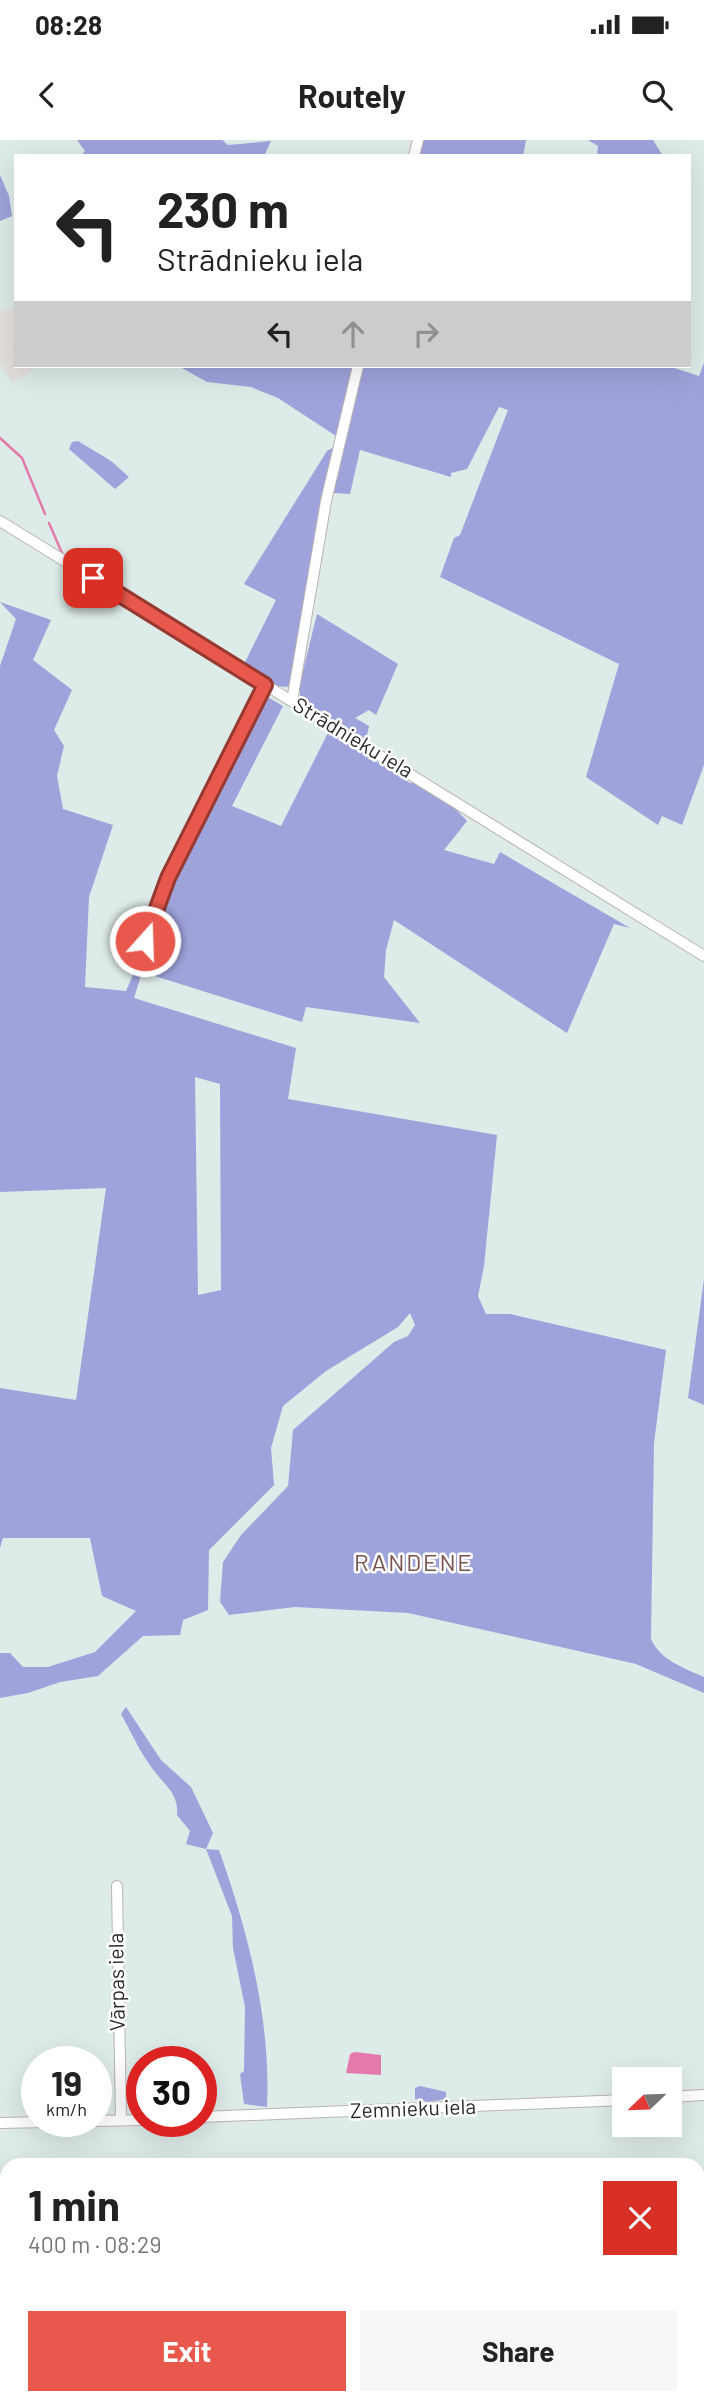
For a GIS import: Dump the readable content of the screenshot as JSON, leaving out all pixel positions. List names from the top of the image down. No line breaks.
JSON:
{"streets":{"street":["Strādnieku iela","Vārpas iela","Zemnieku iela"]},"districts":["RANDENE"],"north":"bottom left","page":{"status":"08:28","header":"Routely","turn":["230 m","Strādnieku iela"],"speed":"19 km/h","limit":"30","heading":["1 min","400 m · 08:29"],"buttons":["Exit","Share"]}}
